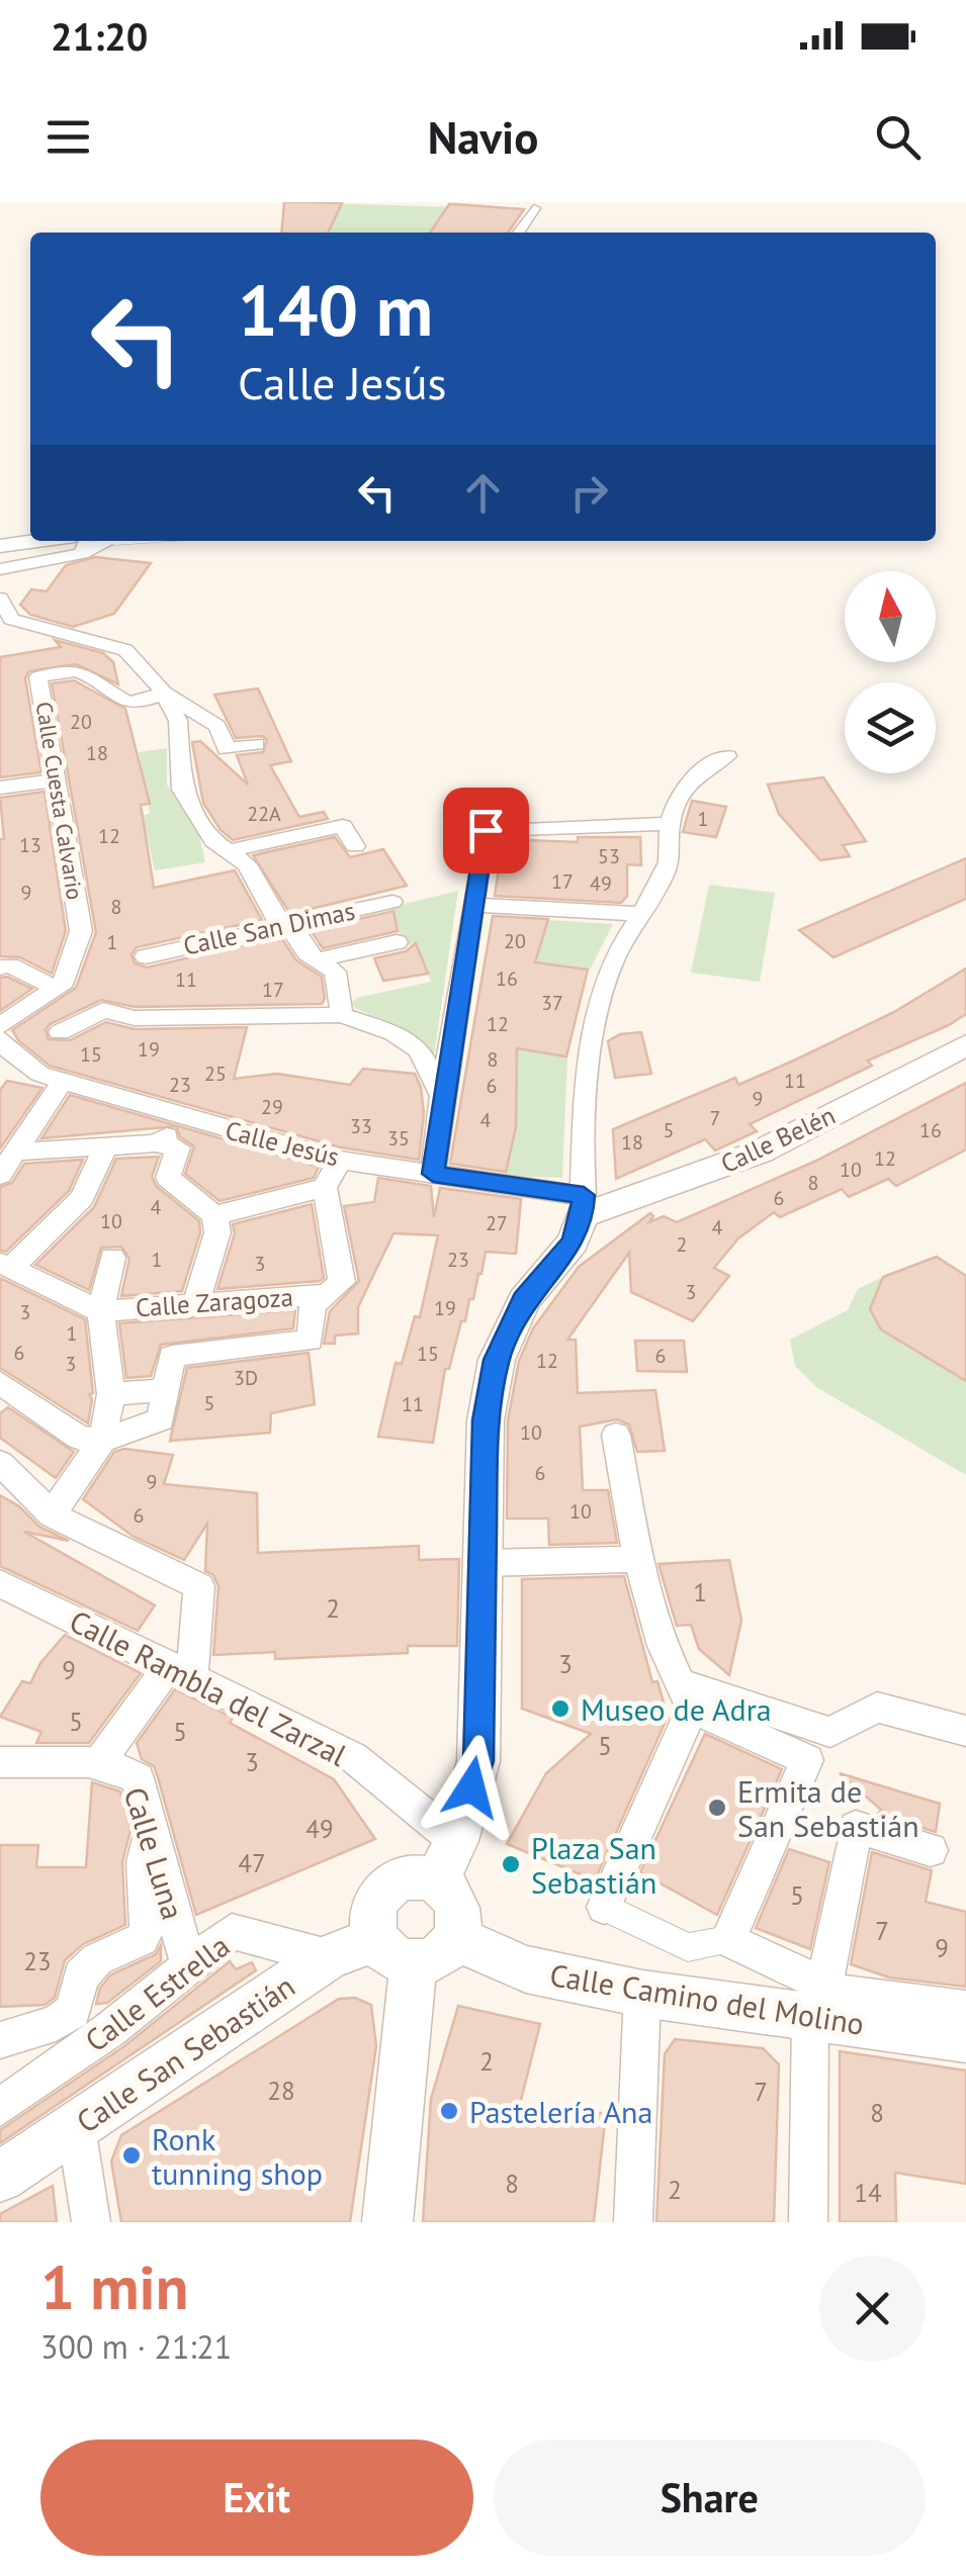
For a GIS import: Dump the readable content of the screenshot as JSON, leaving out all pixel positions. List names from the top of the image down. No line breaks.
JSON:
{"streets":{"street":["Calle Cuesta Calvario","Calle San Dimas","Calle Belén","Calle Jesús","Calle Zaragoza","Calle Rambla del Zarzal","Calle Luna","Calle Estrella","Calle Camino del Molino","Calle San Sebastián"]},"crossings":[["Calle Belén","Calle Jesús"],["Calle Rambla del Zarzal","Calle Luna"],["Calle Luna","Calle Estrella"],["Calle Estrella","Calle San Sebastián"],["Calle Camino del Molino","Calle San Sebastián"]],"places":["Museo de Adra","Ermita de San Sebastián","Plaza San Sebastián","Pastelería Ana","Ronk tunning shop"],"house_numbers":["20","18","22A","1","12","13","53","17","49","9","8","20","1","16","11","17","37","12","19","15","8","25","11","23","6","9","29","7","4","33","5","16","35","18","12","10","8","6","4","10","27","4","2","1","23","3","3","19","3","1","6","15","6","12","3","3D","5","11","10","6","9","10","6","1","2","3","9","5","5","5","3","49","47","5","7","9","23","2","28","7","8","8","2","14"],"north":"top","page":{"status":"21:20","header":"Navio","turn":["140 m","Calle Jesús"],"heading":["1 min","300 m · 21:21"],"buttons":["Exit","Share"]}}
